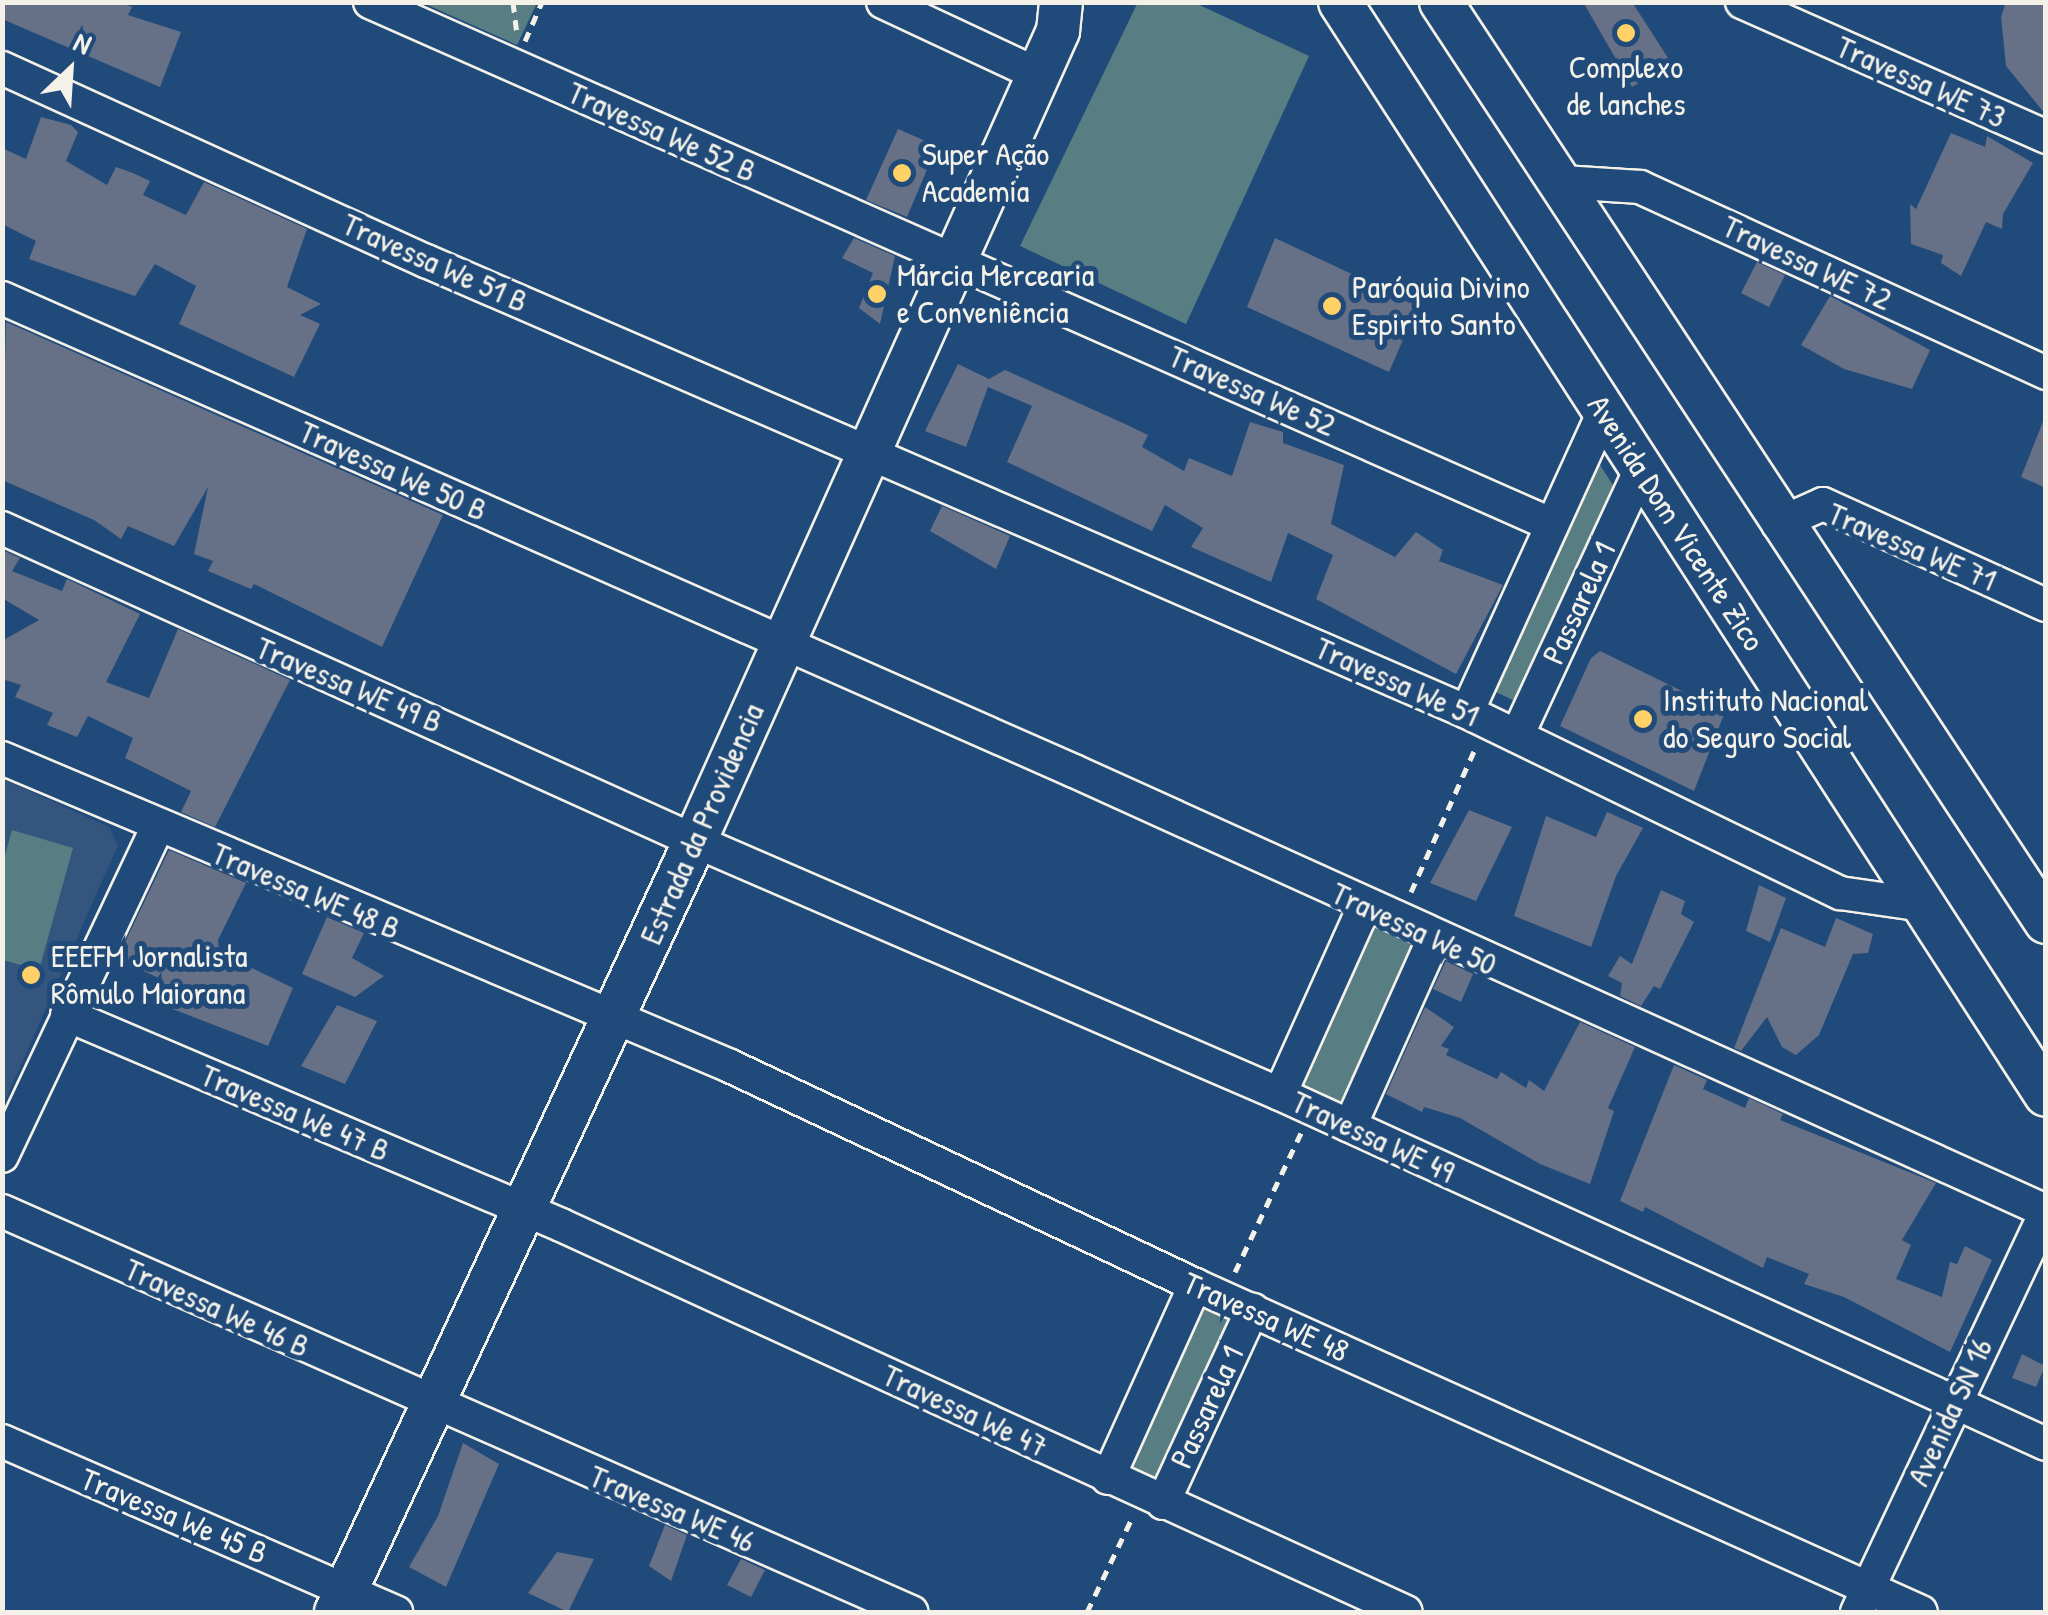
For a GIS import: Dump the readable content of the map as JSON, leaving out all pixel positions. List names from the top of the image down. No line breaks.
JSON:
{"streets":{"main road":["Avenida Dom Vicente Zico","Estrada da Providencia"],"street":["Travessa WE 73","Travessa We 52 B","Travessa We 51 B","Travessa WE 72","Travessa We 52","Travessa We 50 B","Travessa WE 71","Passarela 1","Travessa We 51","Travessa WE 49 B","Travessa WE 48 B","Travessa We 50","Travessa We 47 B","Travessa WE 49","Travessa We 46 B","Travessa WE 48","Travessa We 47","Avenida SN 16","Travessa WE 46","Travessa We 45 B"]},"crossings":[["Travessa We 52 B","Travessa We 52"],["Travessa We 52 B","Estrada da Providencia"],["Travessa We 51 B","Travessa We 51"],["Travessa We 51 B","Estrada da Providencia"],["Travessa We 52","Estrada da Providencia"],["Travessa We 50 B","Estrada da Providencia"],["Travessa We 50 B","Travessa We 50"],["Avenida Dom Vicente Zico","Passarela 1"],["Avenida Dom Vicente Zico","Travessa We 51"],["Passarela 1","Travessa We 51"],["Passarela 1","Travessa WE 48"],["Passarela 1","Travessa We 47"],["Travessa We 51","Estrada da Providencia"],["Travessa WE 49 B","Estrada da Providencia"],["Travessa WE 49 B","Travessa WE 49"],["Estrada da Providencia","Travessa WE 48 B"],["Estrada da Providencia","Travessa We 50"],["Estrada da Providencia","Travessa We 47 B"],["Estrada da Providencia","Travessa WE 49"],["Estrada da Providencia","Travessa We 46 B"],["Estrada da Providencia","Travessa WE 48"],["Estrada da Providencia","Travessa We 47"],["Estrada da Providencia","Travessa WE 46"],["Estrada da Providencia","Travessa We 45 B"],["Travessa WE 48 B","Travessa WE 48"],["Travessa We 50","Avenida SN 16"],["Travessa We 47 B","Travessa We 47"],["Travessa WE 49","Avenida SN 16"],["Travessa We 46 B","Travessa WE 46"],["Travessa WE 48","Avenida SN 16"]],"places":["Complexo de lanches","Super Ação Academia","Márcia Mercearia e Conveniência","Paróquia Divino Espirito Santo","Instituto Nacional do Seguro Social","EEEFM Jornalista Rômulo Maiorana"],"north":"top right"}
